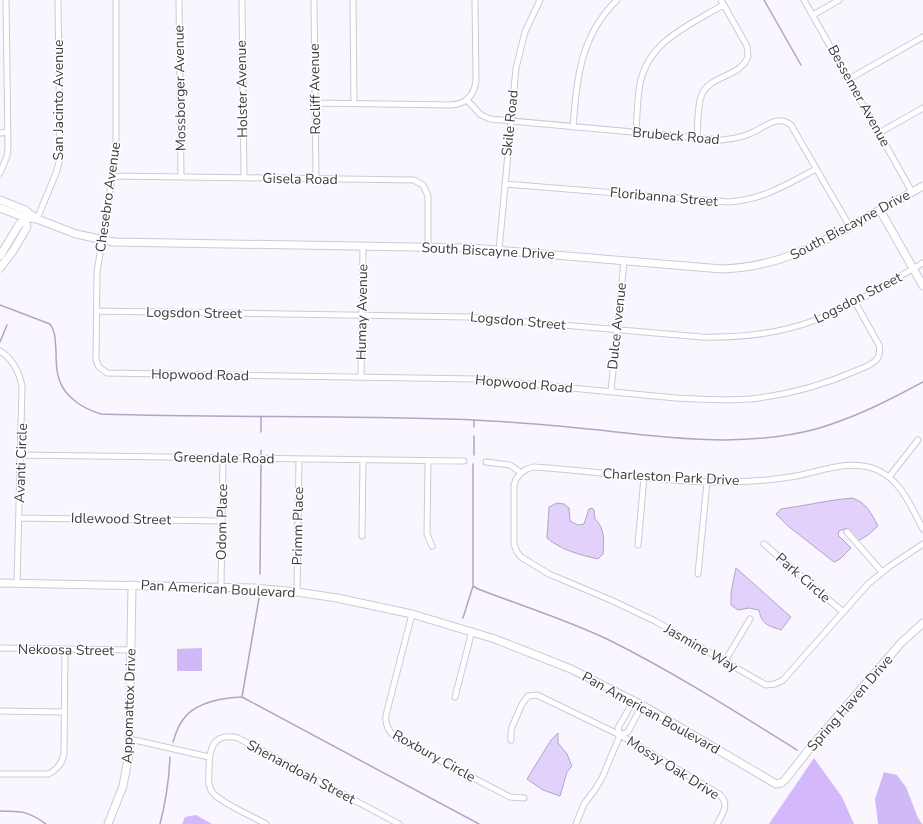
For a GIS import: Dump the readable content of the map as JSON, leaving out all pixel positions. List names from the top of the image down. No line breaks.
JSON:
{"streets":{"street":["Mossborger Avenue","Holster Avenue","Rocliff Avenue","Bessemer Avenue","San Jacinto Avenue","Skile Road","Brubeck Road","Gisela Road","Chesebro Avenue","Floribanna Street","South Biscayne Drive","Logsdon Street","Humay Avenue","Dulce Avenue","Hopwood Road","Greendale Road","Avanti Circle","Charleston Park Drive","Idlewood Street","Odom Place","Primm Place","Park Circle","Pan American Boulevard","Jasmine Way","Nekoosa Street","Spring Haven Drive","Appomattox Drive","Roxbury Circle","Mossy Oak Drive","Shenandoah Street"]},"crossings":[["Mossborger Avenue","Gisela Road"],["Holster Avenue","Gisela Road"],["Rocliff Avenue","Gisela Road"],["Bessemer Avenue","South Biscayne Drive"],["San Jacinto Avenue","South Biscayne Drive"],["Skile Road","Brubeck Road"],["Skile Road","Floribanna Street"],["Skile Road","South Biscayne Drive"],["Brubeck Road","Floribanna Street"],["Brubeck Road","South Biscayne Drive"],["Gisela Road","Chesebro Avenue"],["Gisela Road","South Biscayne Drive"],["Chesebro Avenue","South Biscayne Drive"],["Chesebro Avenue","Logsdon Street"],["Chesebro Avenue","Hopwood Road"],["South Biscayne Drive","Humay Avenue"],["South Biscayne Drive","Dulce Avenue"],["Logsdon Street","Humay Avenue"],["Logsdon Street","Dulce Avenue"],["Logsdon Street","Hopwood Road"],["Humay Avenue","Hopwood Road"],["Dulce Avenue","Hopwood Road"],["Greendale Road","Avanti Circle"],["Greendale Road","Odom Place"],["Greendale Road","Primm Place"],["Avanti Circle","Idlewood Street"],["Avanti Circle","Pan American Boulevard"],["Charleston Park Drive","Jasmine Way"],["Idlewood Street","Odom Place"],["Odom Place","Pan American Boulevard"],["Primm Place","Pan American Boulevard"],["Park Circle","Jasmine Way"],["Pan American Boulevard","Spring Haven Drive"],["Pan American Boulevard","Appomattox Drive"],["Pan American Boulevard","Roxbury Circle"],["Nekoosa Street","Appomattox Drive"]]}
